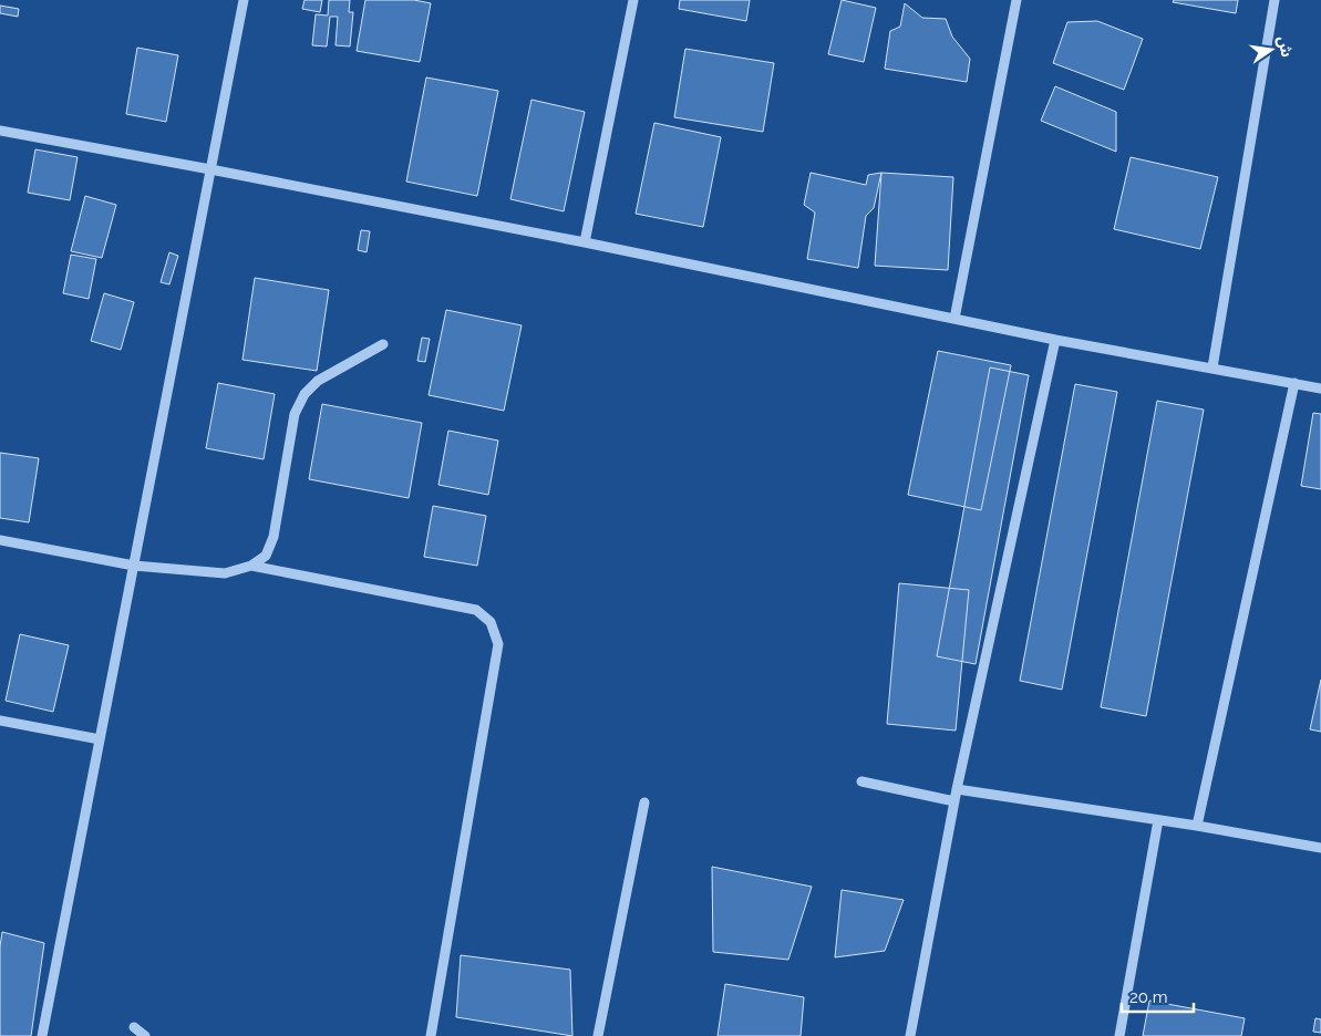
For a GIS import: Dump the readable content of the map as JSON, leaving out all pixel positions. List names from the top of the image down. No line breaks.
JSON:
{"scale_bar":"20 m","north":"right"}
